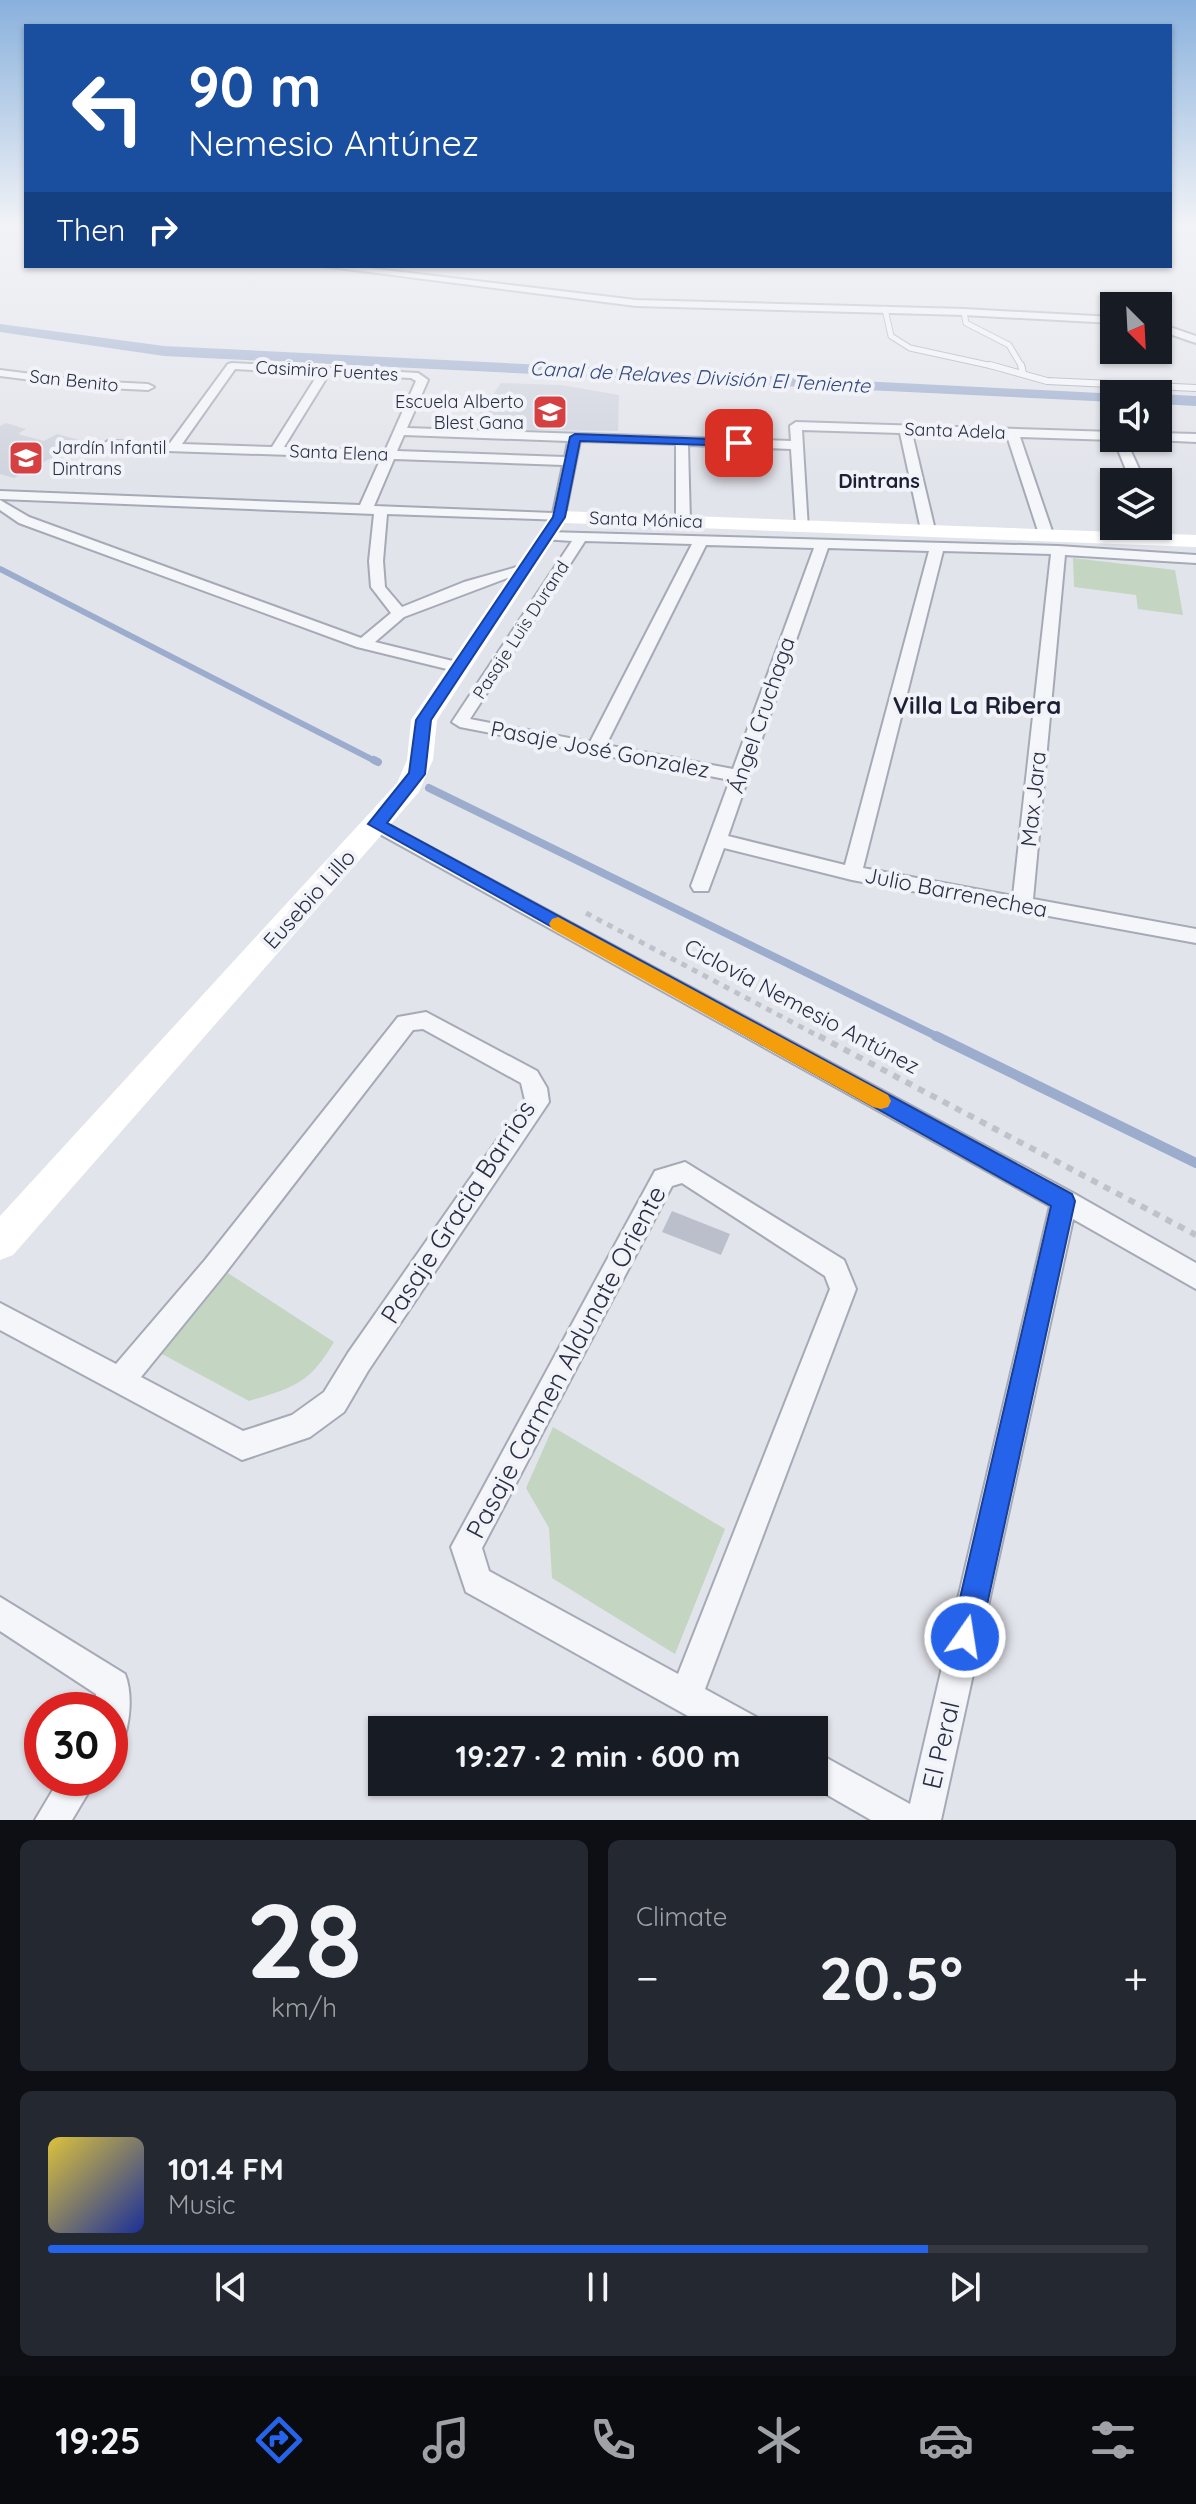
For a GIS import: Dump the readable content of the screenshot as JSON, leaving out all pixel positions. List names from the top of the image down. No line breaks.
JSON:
{"streets":{"street":["Casimiro Fuentes","San Benito","Santa Adela","Santa Elena","Santa Mónica","Pasaje Luis Durand","Ángel Cruchaga","Pasaje José Gonzalez","Max Jara","Julio Barrenechea","Eusebio Lillo","Pasaje Gracia Barrios","Pasaje Carmen Aldunate Oriente","El Peral"],"path":["Ciclovía Nemesio Antúnez"]},"crossings":[["Casimiro Fuentes","Santa Elena"],["Santa Mónica","Pasaje Luis Durand"],["Santa Mónica","Ángel Cruchaga"],["Santa Mónica","Max Jara"],["Santa Mónica","Eusebio Lillo"],["Pasaje Luis Durand","Pasaje José Gonzalez"],["Ángel Cruchaga","Pasaje José Gonzalez"],["Ángel Cruchaga","Julio Barrenechea"],["Max Jara","Julio Barrenechea"]],"districts":["Dintrans","Villa La Ribera"],"water":["Canal de Relaves División El Teniente"],"places":{"school or university":["Escuela Alberto Blest Gana","Jardín Infantil Dintrans"]},"north":"bottom right","page":{"turn":["90 m","Nemesio Antúnez"],"then":"Then","limit":"30","trip":"19:27 · 2 min · 600 m","tile":[["28","km/h"],"Climate"],"heat":["−","20.5°","+"],"song":["101.4 FM","Music"],"tabs":"19:25"}}
